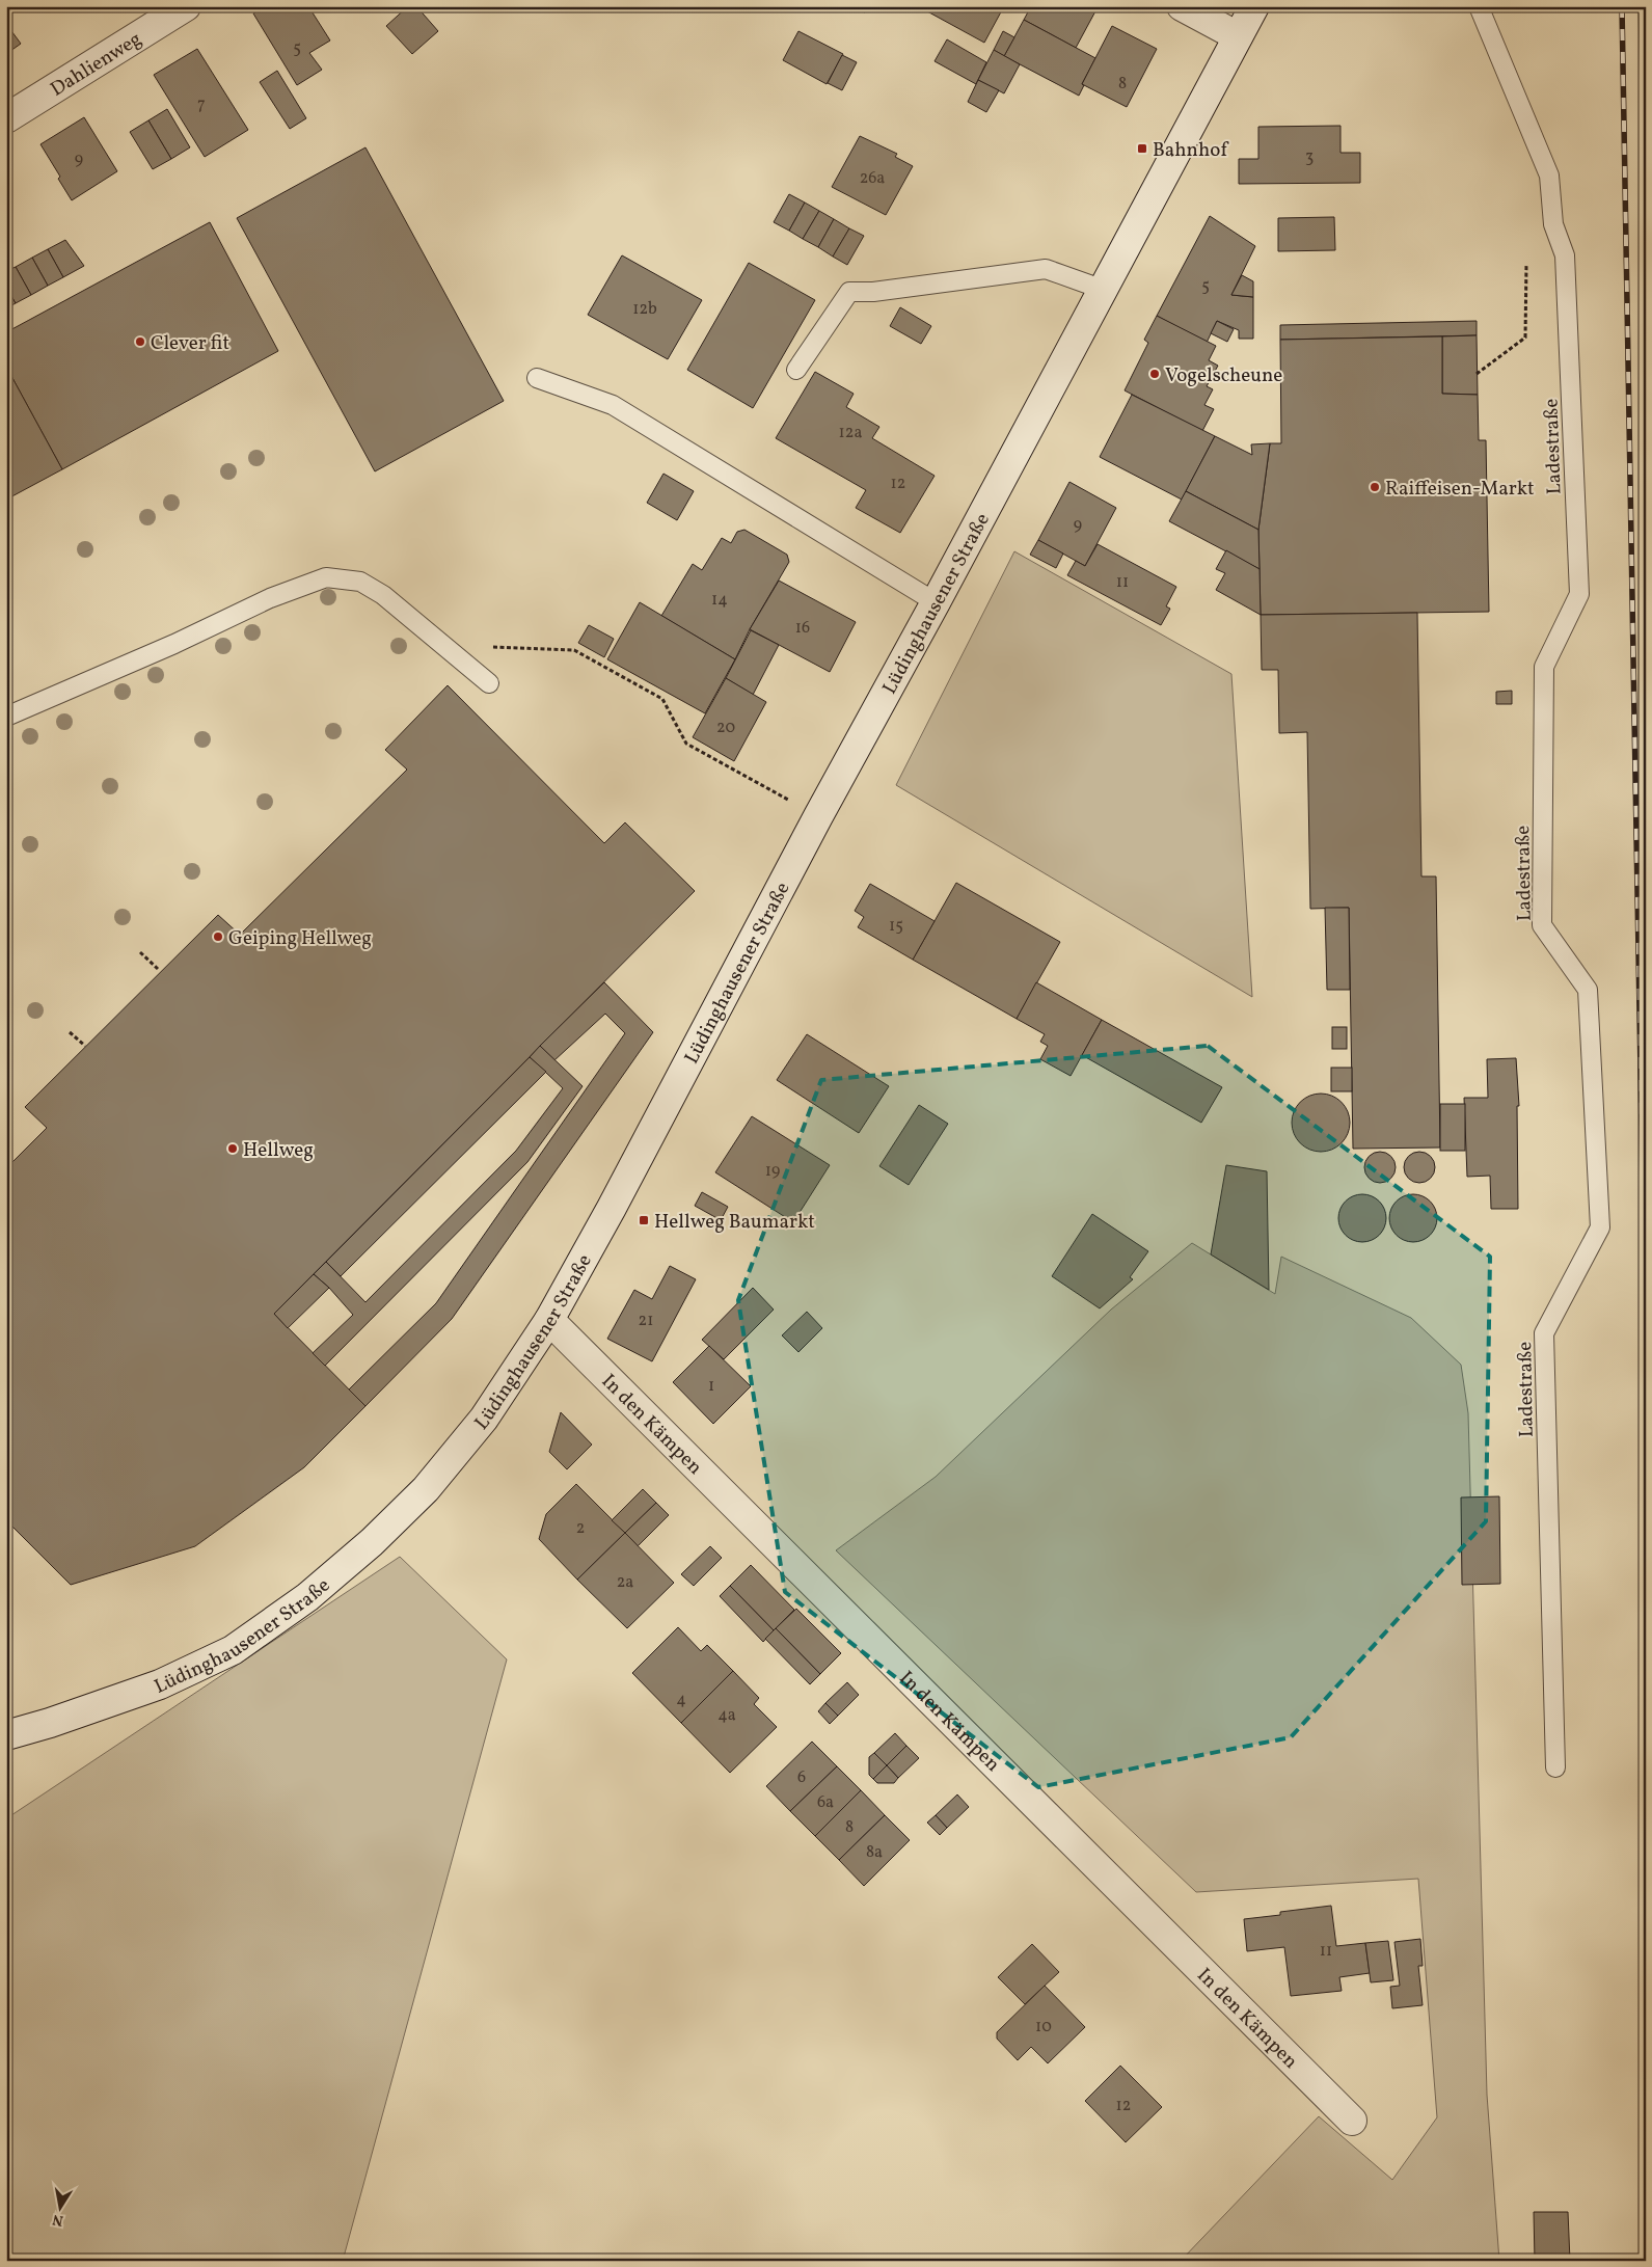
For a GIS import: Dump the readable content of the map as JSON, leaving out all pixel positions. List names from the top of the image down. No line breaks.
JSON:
{"streets":{"street":["Dahlienweg","Lüdinghausener Straße","In den Kämpen"],"lane":["Ladestraße"]},"crossings":[["Lüdinghausener Straße","In den Kämpen"]],"places":{"transit":["Bahnhof","Hellweg Baumarkt"],"other":["Clever fit","Vogelscheune","Raiffeisen-Markt","Geiping Hellweg","Hellweg"]},"house_numbers":["5","8","7","3","9","26a","5","12b","12a","12","9","11","14","16","20","15","19","21","1","2","2a","4","4a","6","6a","8","8a","11","10","12"],"north":"bottom"}
